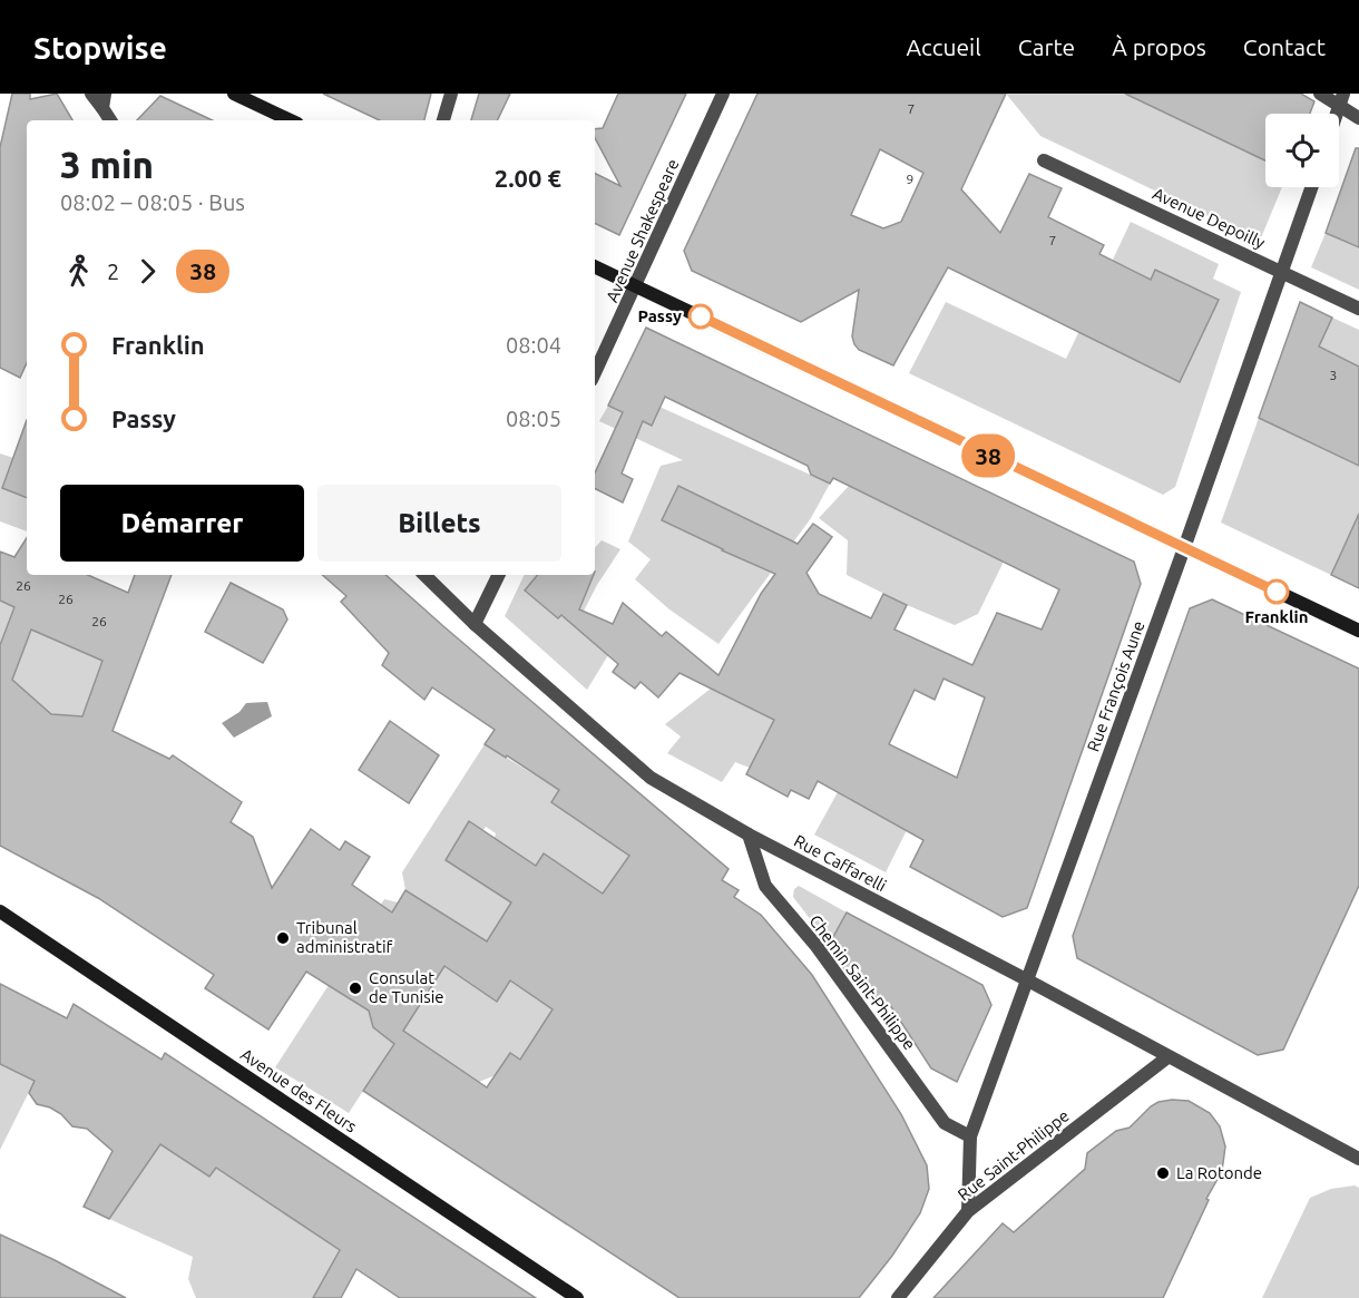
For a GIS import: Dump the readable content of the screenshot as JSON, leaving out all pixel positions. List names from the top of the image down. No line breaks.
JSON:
{"streets":{"street":["Avenue Depoilly","Avenue Shakespeare","Rue François Aune","Rue Caffarelli","Chemin Saint-Philippe","Avenue des Fleurs","Rue Saint-Philippe"]},"crossings":[["Avenue Depoilly","Rue François Aune"],["Rue François Aune","Rue Caffarelli"],["Rue François Aune","Chemin Saint-Philippe"],["Rue François Aune","Rue Saint-Philippe"],["Rue Caffarelli","Chemin Saint-Philippe"],["Rue Caffarelli","Rue Saint-Philippe"]],"places":["Passy","Franklin","Tribunal administratif","Consulat de Tunisie","La Rotonde"],"lines":["bus line 38"],"house_numbers":["7","9","7","3","26","26","26"],"page":{"header":"Stopwise","nav":["Accueil","Carte","À propos","Contact"],"on_map":"38","heading":["3 min","08:02 – 08:05 · Bus","2.00 €"],"legs":["2","38"],"list":[{"name":"Franklin","value":"08:04"},{"name":"Passy","value":"08:05"}],"buttons":["Démarrer","Billets"]}}
